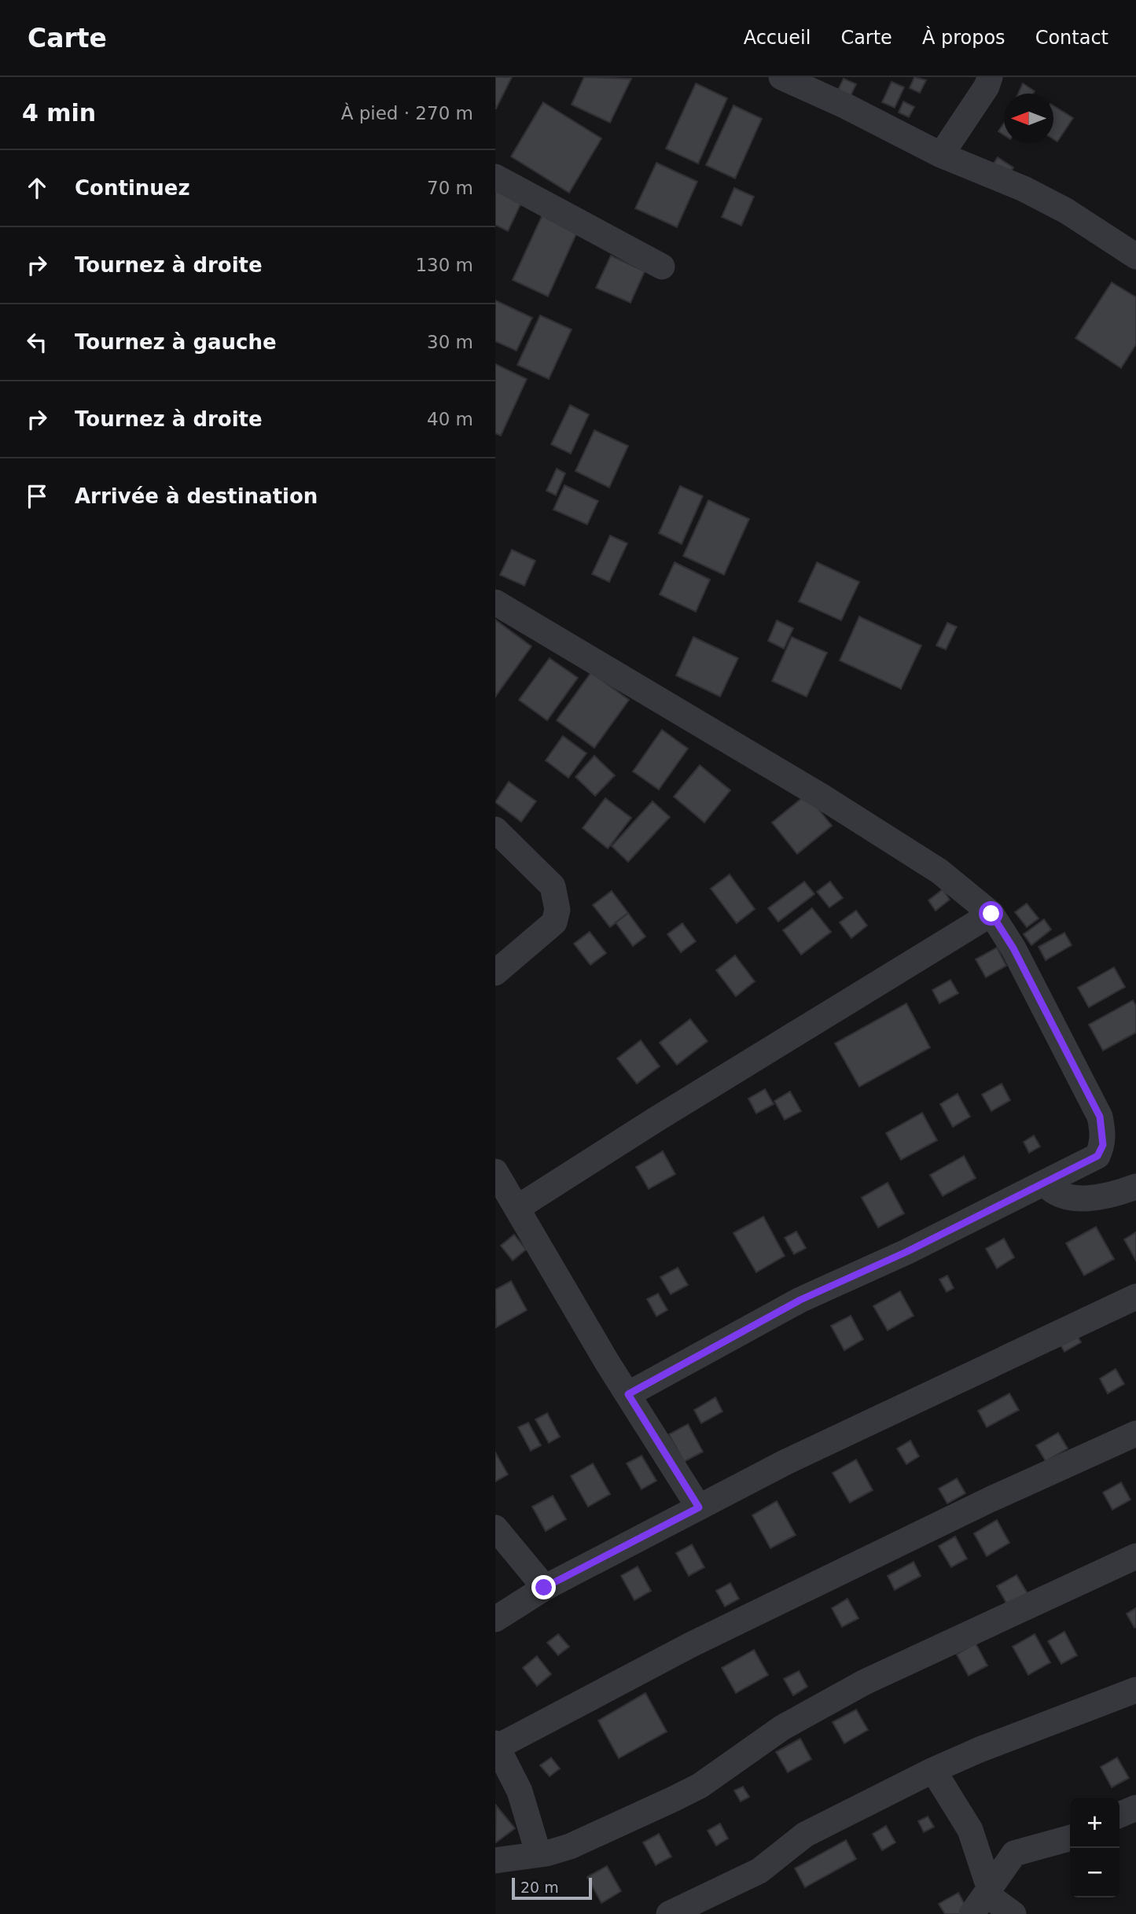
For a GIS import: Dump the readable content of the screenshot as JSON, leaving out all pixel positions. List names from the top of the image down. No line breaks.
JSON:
{"scale_bar":"20 m","north":"left","page":{"header":"Carte","nav":["Accueil","Carte","À propos","Contact"],"heading":["4 min","À pied · 270 m"],"list":[["Continuez","70 m"],["Tournez à droite","130 m"],["Tournez à gauche","30 m"],["Tournez à droite","40 m"],"Arrivée à destination"],"map_buttons":["+","−"],"scale":"20 m"}}
